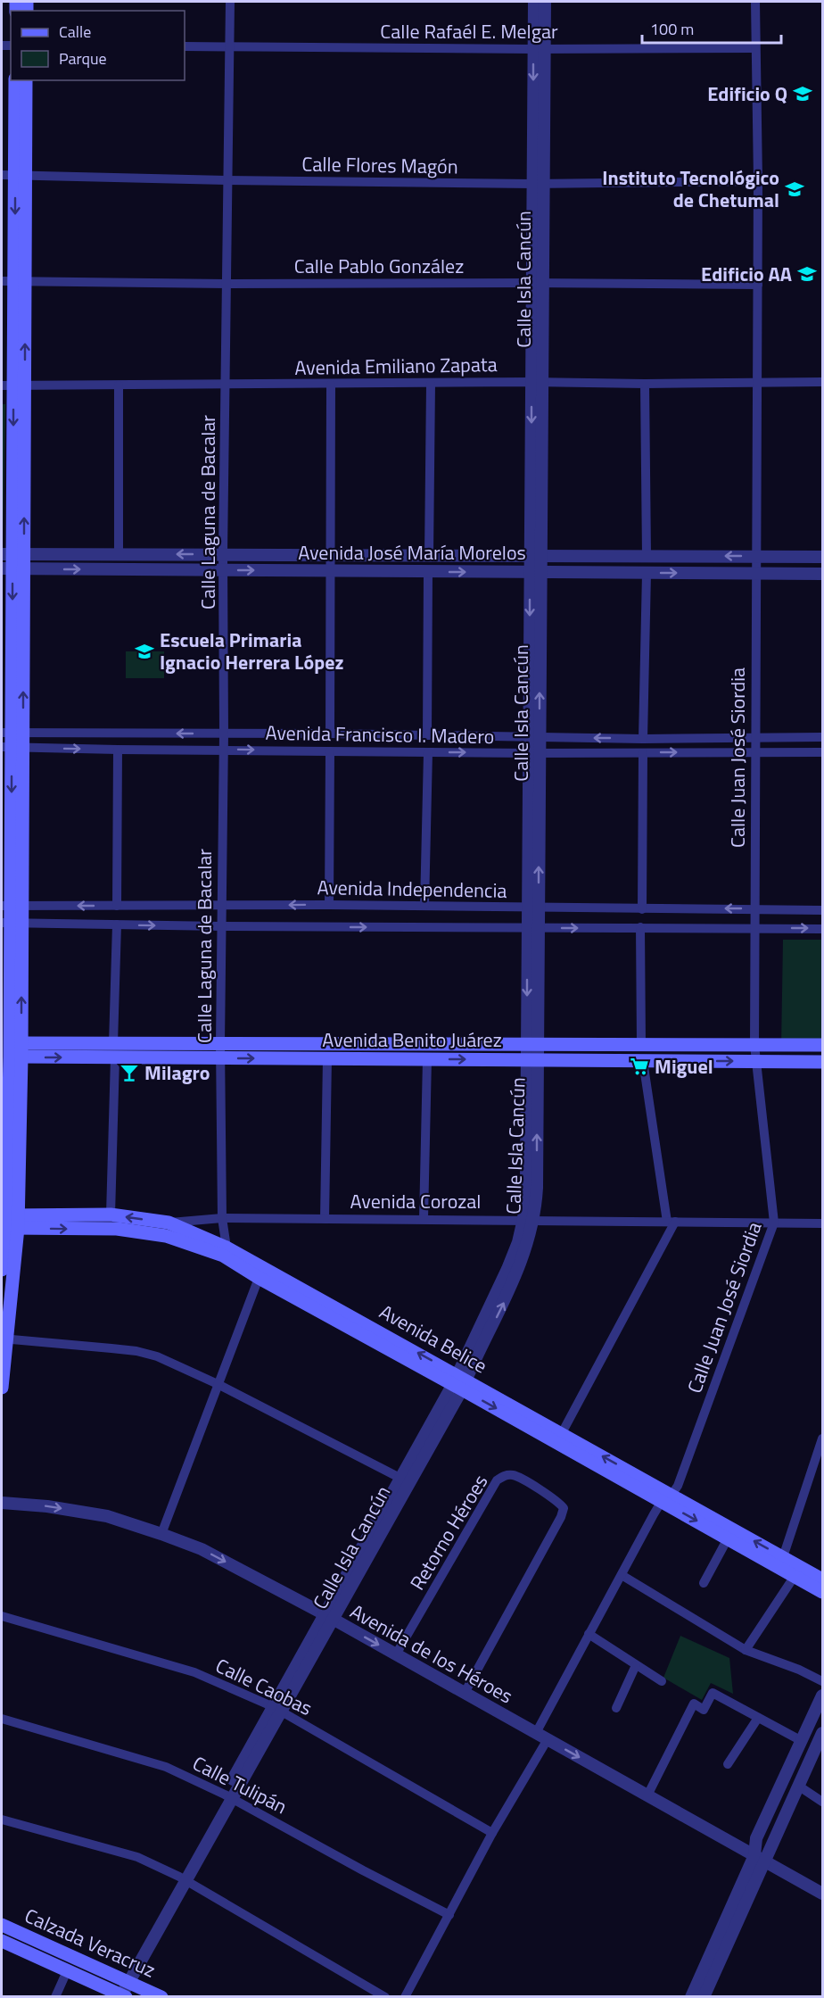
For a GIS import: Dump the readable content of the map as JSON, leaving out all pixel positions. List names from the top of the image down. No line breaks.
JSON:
{"streets":{"main road":["Avenida Benito Juárez","Avenida Belice","Calzada Veracruz"],"street":["Calle Rafaél E. Melgar","Calle Flores Magón","Calle Pablo González","Calle Isla Cancún","Avenida Emiliano Zapata","Calle Laguna de Bacalar","Avenida José María Morelos","Avenida Francisco I. Madero","Calle Juan José Siordia","Avenida Independencia","Avenida Corozal","Retorno Héroes","Avenida de los Héroes","Calle Caobas","Calle Tulipán"]},"crossings":[["Calle Rafaél E. Melgar","Calle Isla Cancún"],["Calle Rafaél E. Melgar","Calle Laguna de Bacalar"],["Calle Rafaél E. Melgar","Calle Juan José Siordia"],["Calle Flores Magón","Calle Isla Cancún"],["Calle Flores Magón","Calle Laguna de Bacalar"],["Calle Flores Magón","Calle Juan José Siordia"],["Calle Pablo González","Calle Isla Cancún"],["Calle Pablo González","Calle Laguna de Bacalar"],["Calle Pablo González","Calle Juan José Siordia"],["Calle Isla Cancún","Avenida Emiliano Zapata"],["Calle Isla Cancún","Avenida José María Morelos"],["Calle Isla Cancún","Avenida Francisco I. Madero"],["Calle Isla Cancún","Avenida Independencia"],["Calle Isla Cancún","Avenida Benito Juárez"],["Calle Isla Cancún","Avenida Corozal"],["Calle Isla Cancún","Avenida Belice"],["Calle Isla Cancún","Avenida de los Héroes"],["Calle Isla Cancún","Calle Caobas"],["Calle Isla Cancún","Calle Tulipán"],["Calle Isla Cancún","Calzada Veracruz"],["Avenida Emiliano Zapata","Calle Laguna de Bacalar"],["Avenida Emiliano Zapata","Calle Juan José Siordia"],["Calle Laguna de Bacalar","Avenida José María Morelos"],["Calle Laguna de Bacalar","Avenida Francisco I. Madero"],["Calle Laguna de Bacalar","Avenida Independencia"],["Calle Laguna de Bacalar","Avenida Benito Juárez"],["Calle Laguna de Bacalar","Avenida Corozal"],["Calle Laguna de Bacalar","Avenida Belice"],["Avenida José María Morelos","Calle Juan José Siordia"],["Avenida Francisco I. Madero","Calle Juan José Siordia"],["Calle Juan José Siordia","Avenida Independencia"],["Calle Juan José Siordia","Avenida Benito Juárez"],["Calle Juan José Siordia","Avenida Corozal"],["Calle Juan José Siordia","Avenida Belice"],["Calle Juan José Siordia","Avenida de los Héroes"],["Avenida Corozal","Avenida Belice"],["Retorno Héroes","Avenida de los Héroes"]],"one_way":["Avenida de los Héroes"],"places":{"school or university":["Edificio Q","Instituto Tecnológico de Chetumal","Edificio AA","Escuela Primaria Ignacio Herrera López"],"supermarket":["Miguel"],"bar":["Milagro"]},"legend":["Calle","Parque"],"scale_bar":"100 m"}
